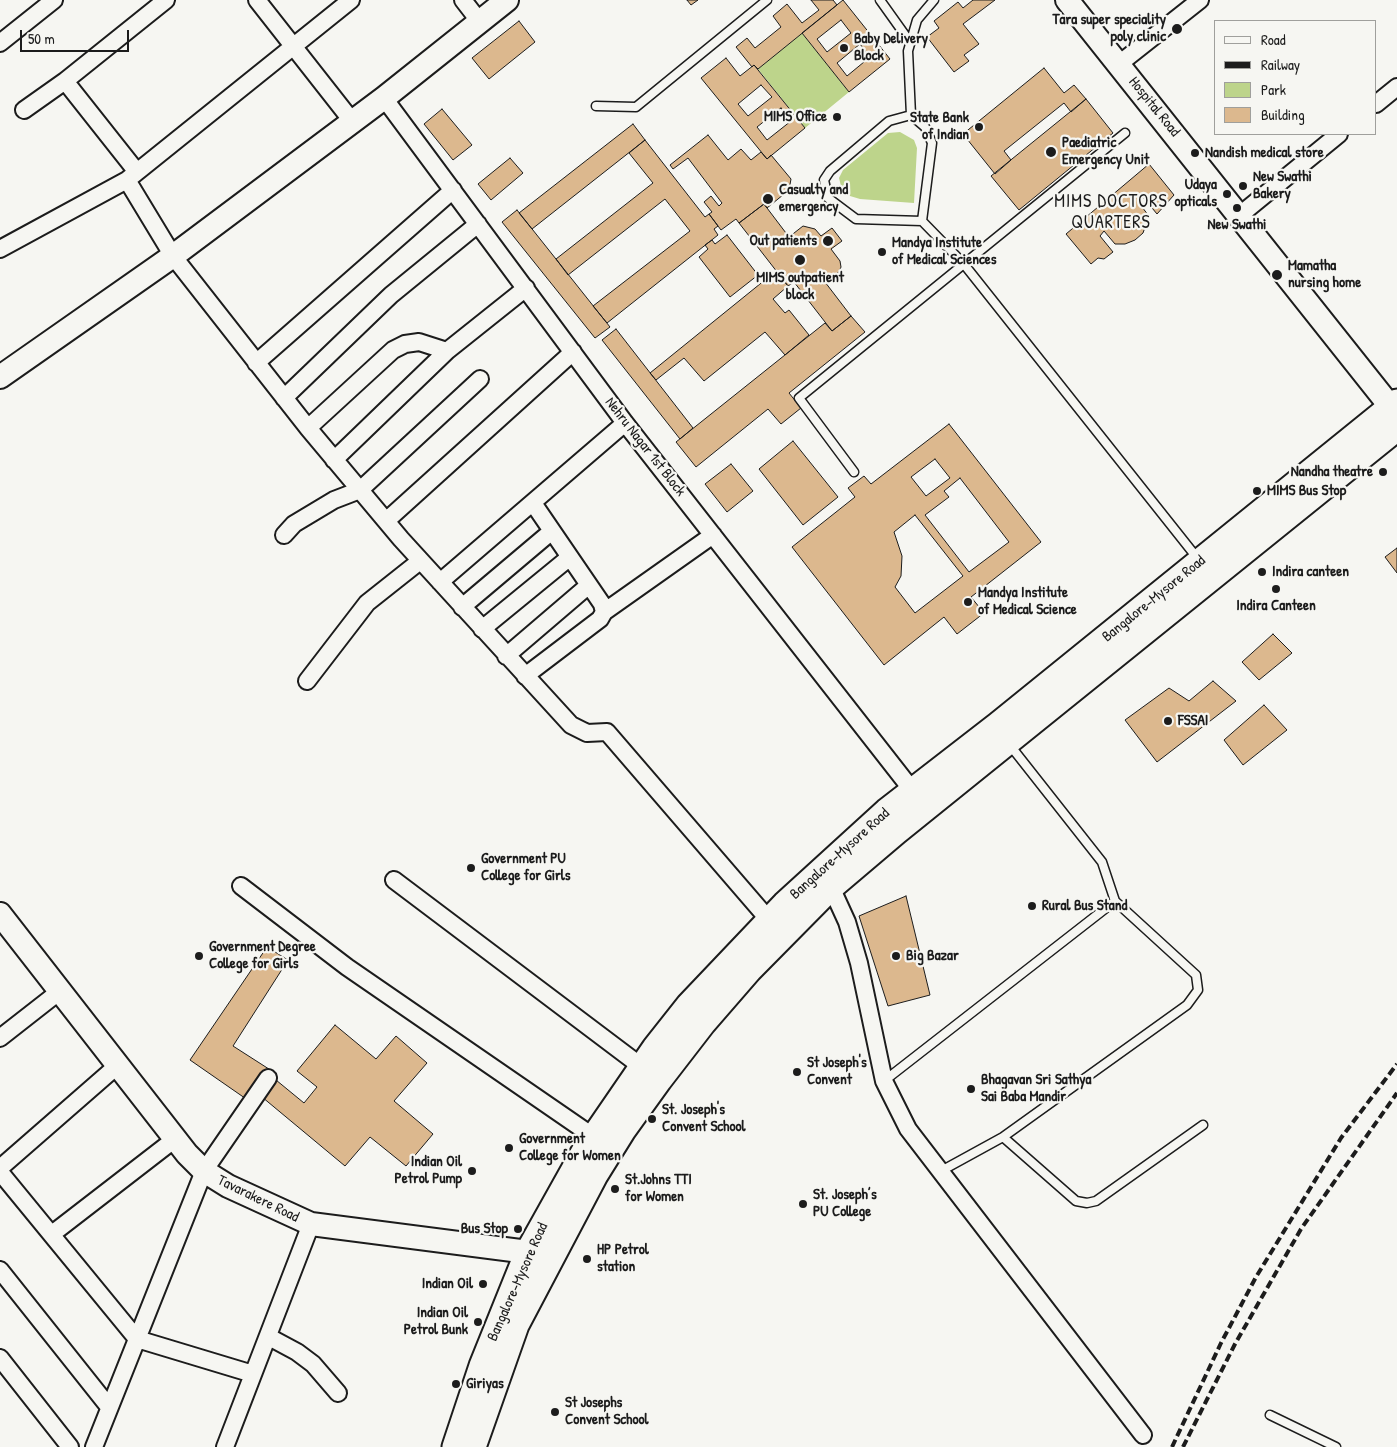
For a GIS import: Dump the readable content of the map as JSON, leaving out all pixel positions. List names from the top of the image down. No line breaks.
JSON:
{"streets":{"main road":["Bangalore-Mysore Road"],"street":["Hospital Road","Nehru Nagar 1st Block","Tavarakere Road"]},"crossings":[["Hospital Road","Bangalore-Mysore Road"],["Nehru Nagar 1st Block","Bangalore-Mysore Road"],["Bangalore-Mysore Road","Tavarakere Road"]],"districts":["MIMS DOCTORS QUARTERS"],"places":["Tara super speciality poly clinic","Baby Delivery Block","MIMS Office","State Bank of Indian","Paediatric Emergency Unit","Nandish medical store","New Swathi Bakery","Udaya opticals","Casualty and emergency","New Swathi","Out patients","Mandya Institute of Medical Sciences","MIMS outpatient block","Mamatha nursing home","Nandha theatre","MIMS Bus Stop","Indira canteen","Indira Canteen","Mandya Institute of Medical Science","FSSAI","Government PU College for Girls","Rural Bus Stand","Government Degree College for Girls","Big Bazar","St Joseph's Convent","Bhagavan Sri Sathya Sai Baba Mandir","St. Joseph's Convent School","Government College for Women","Indian Oil Petrol Pump","St.Johns TTI for Women","St. Joseph’s PU College","Bus Stop","HP Petrol station","Indian Oil","Indian Oil Petrol Bunk","Giriyas","St Josephs Convent School"],"legend":["Road","Railway","Park","Building"],"scale_bar":"50 m"}
